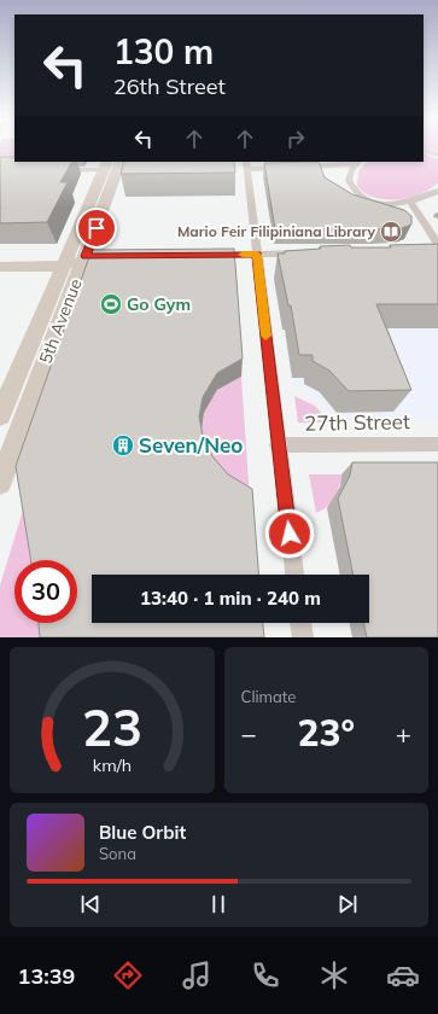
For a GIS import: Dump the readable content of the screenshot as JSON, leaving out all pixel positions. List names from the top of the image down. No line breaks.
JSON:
{"streets":{"main road":["5th Avenue"],"street":["27th Street"]},"places":{"library":["Mario Feir Filipiniana Library"],"sports":["Go Gym"],"building":["Seven/Neo"]},"page":{"turn":["130 m","26th Street"],"limit":"30","trip":"13:40 · 1 min · 240 m","tile":"Climate","heat":["−","23°","+"],"song":["Blue Orbit","Sona"],"tabs":"13:39","gauge":["23","km/h"]}}
